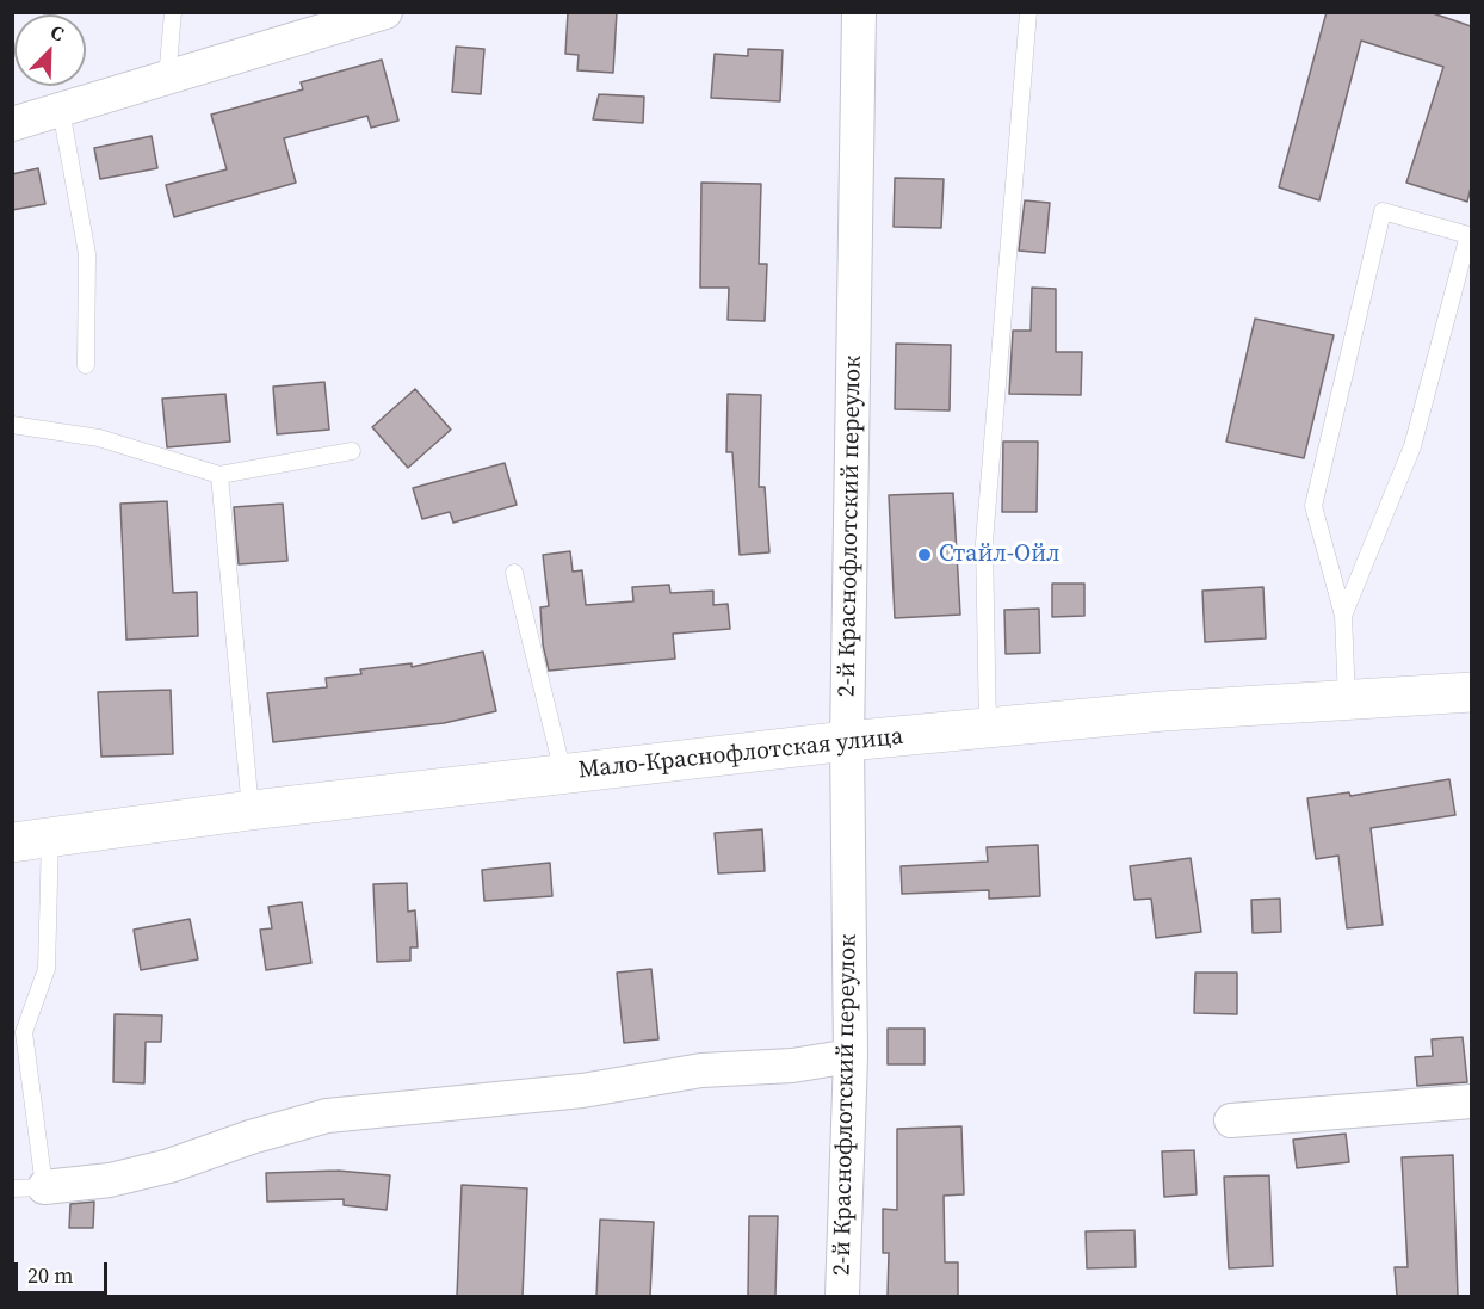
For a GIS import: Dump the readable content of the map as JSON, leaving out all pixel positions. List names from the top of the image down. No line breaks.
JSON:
{"streets":{"street":["2-й Краснофлотский переулок","Мало-Краснофлотская улица"]},"crossings":[["2-й Краснофлотский переулок","Мало-Краснофлотская улица"]],"places":["Стайл-Ойл"],"scale_bar":"20 m","north":"top right"}
